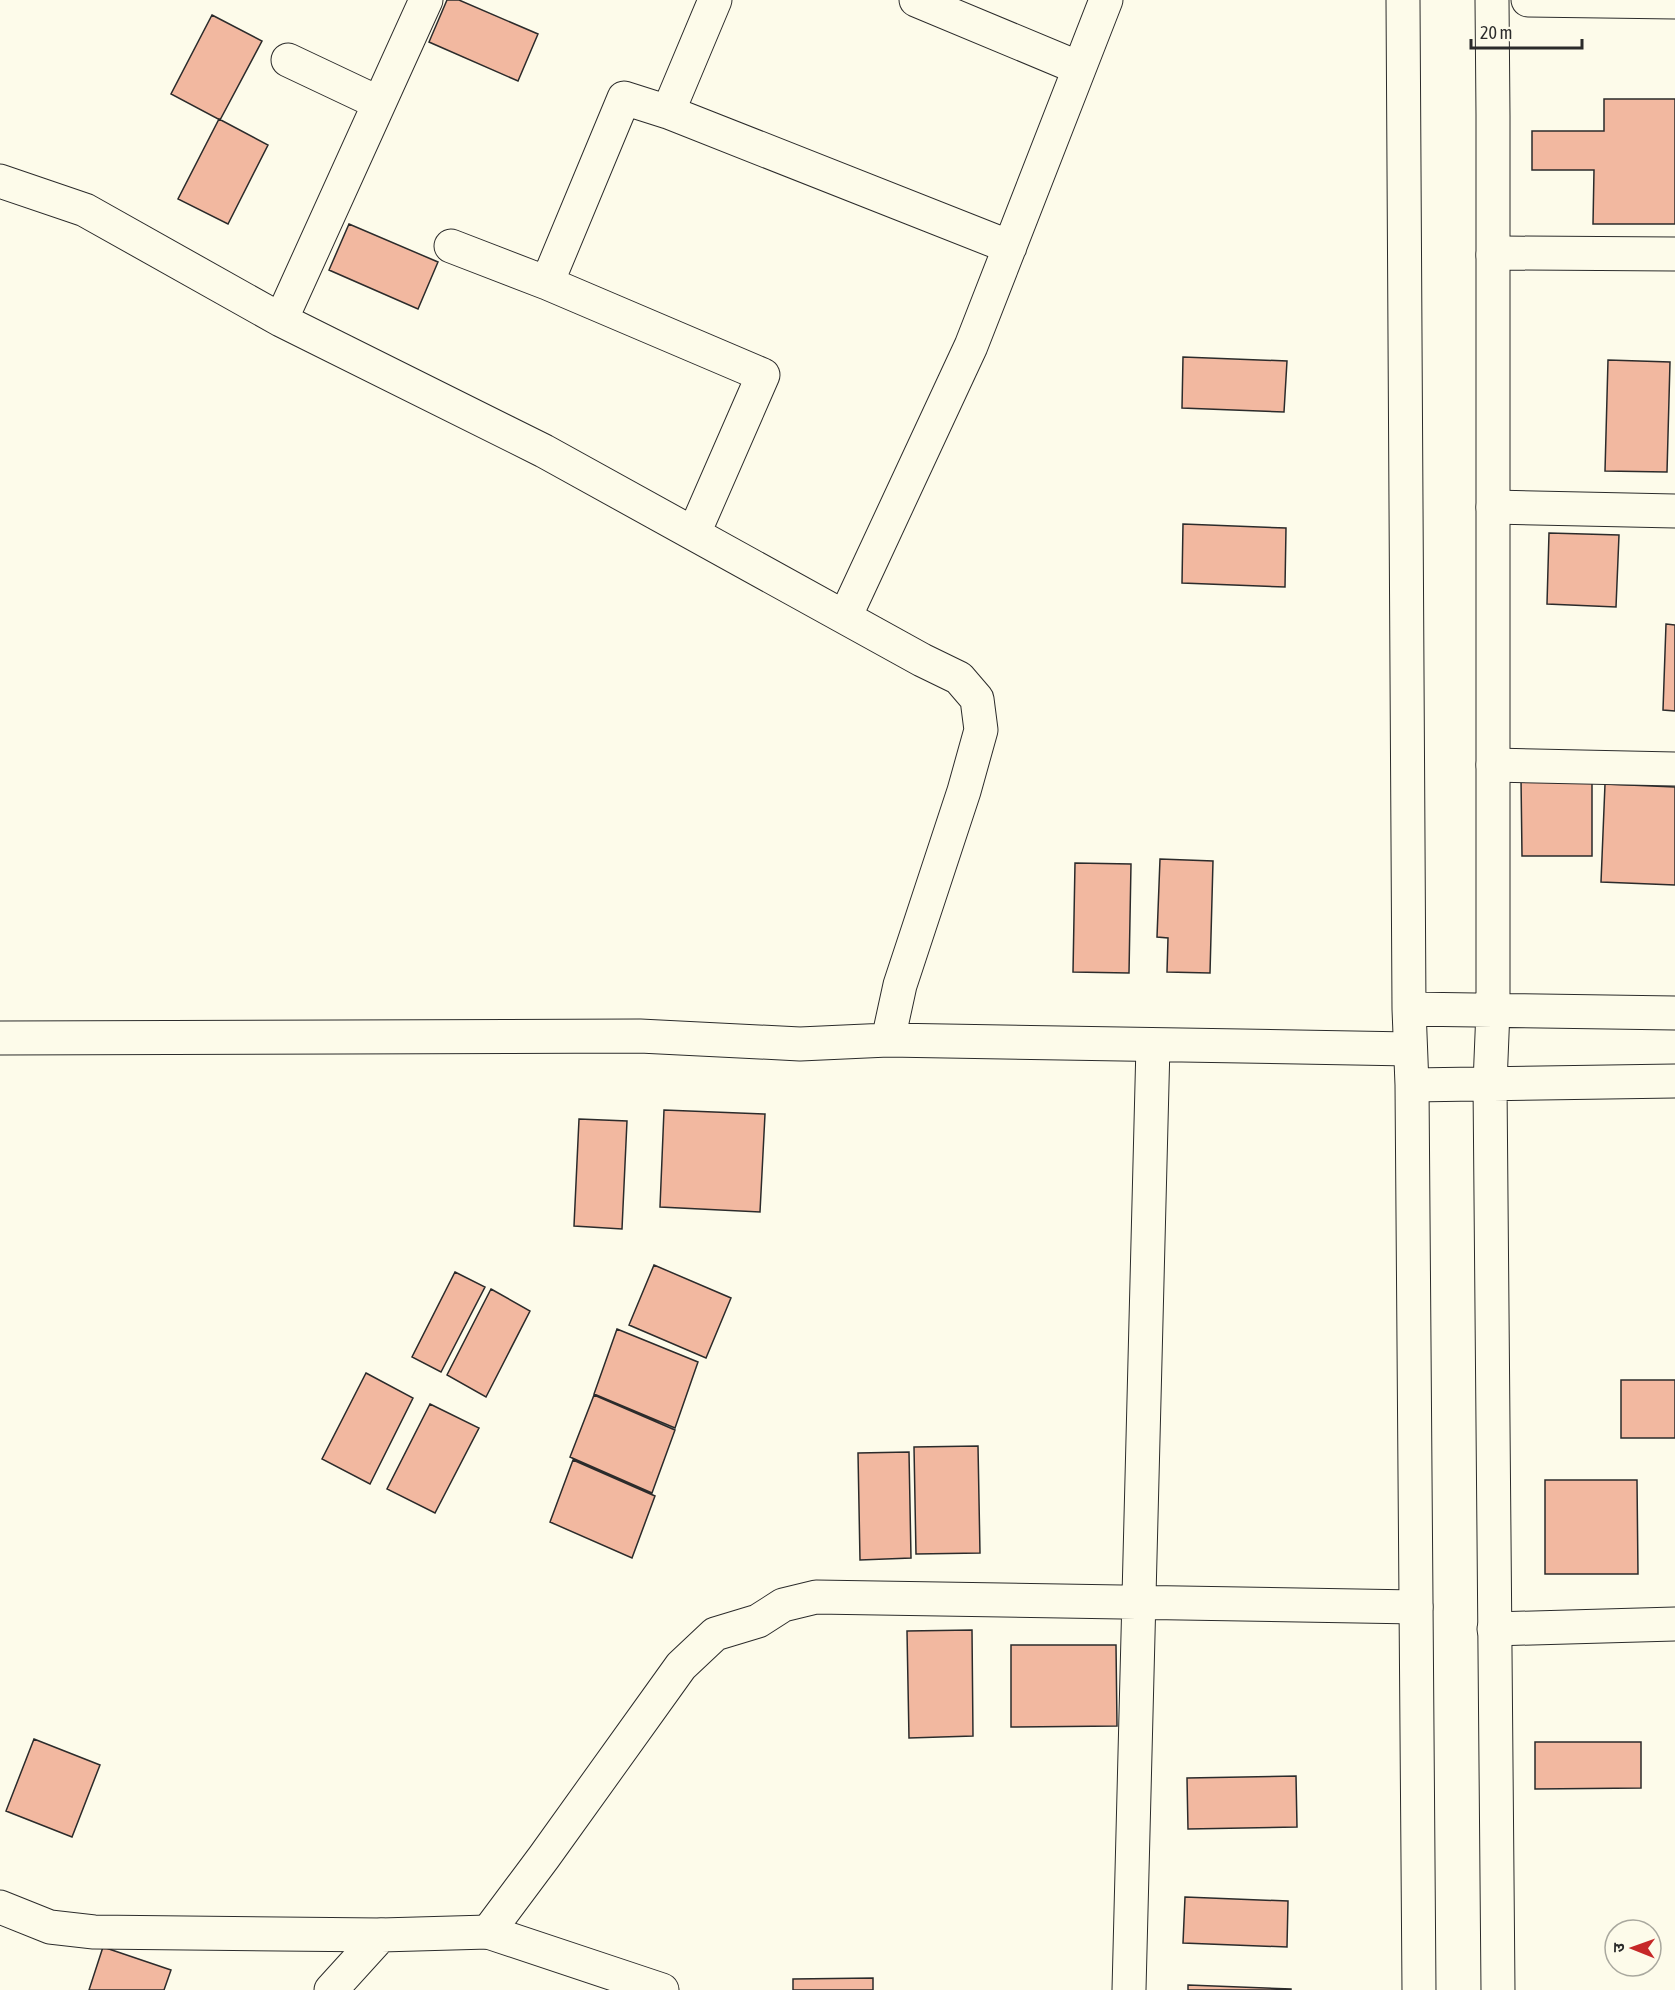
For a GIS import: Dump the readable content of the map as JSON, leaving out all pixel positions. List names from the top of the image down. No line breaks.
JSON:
{"scale_bar":"20 m","north":"left"}
